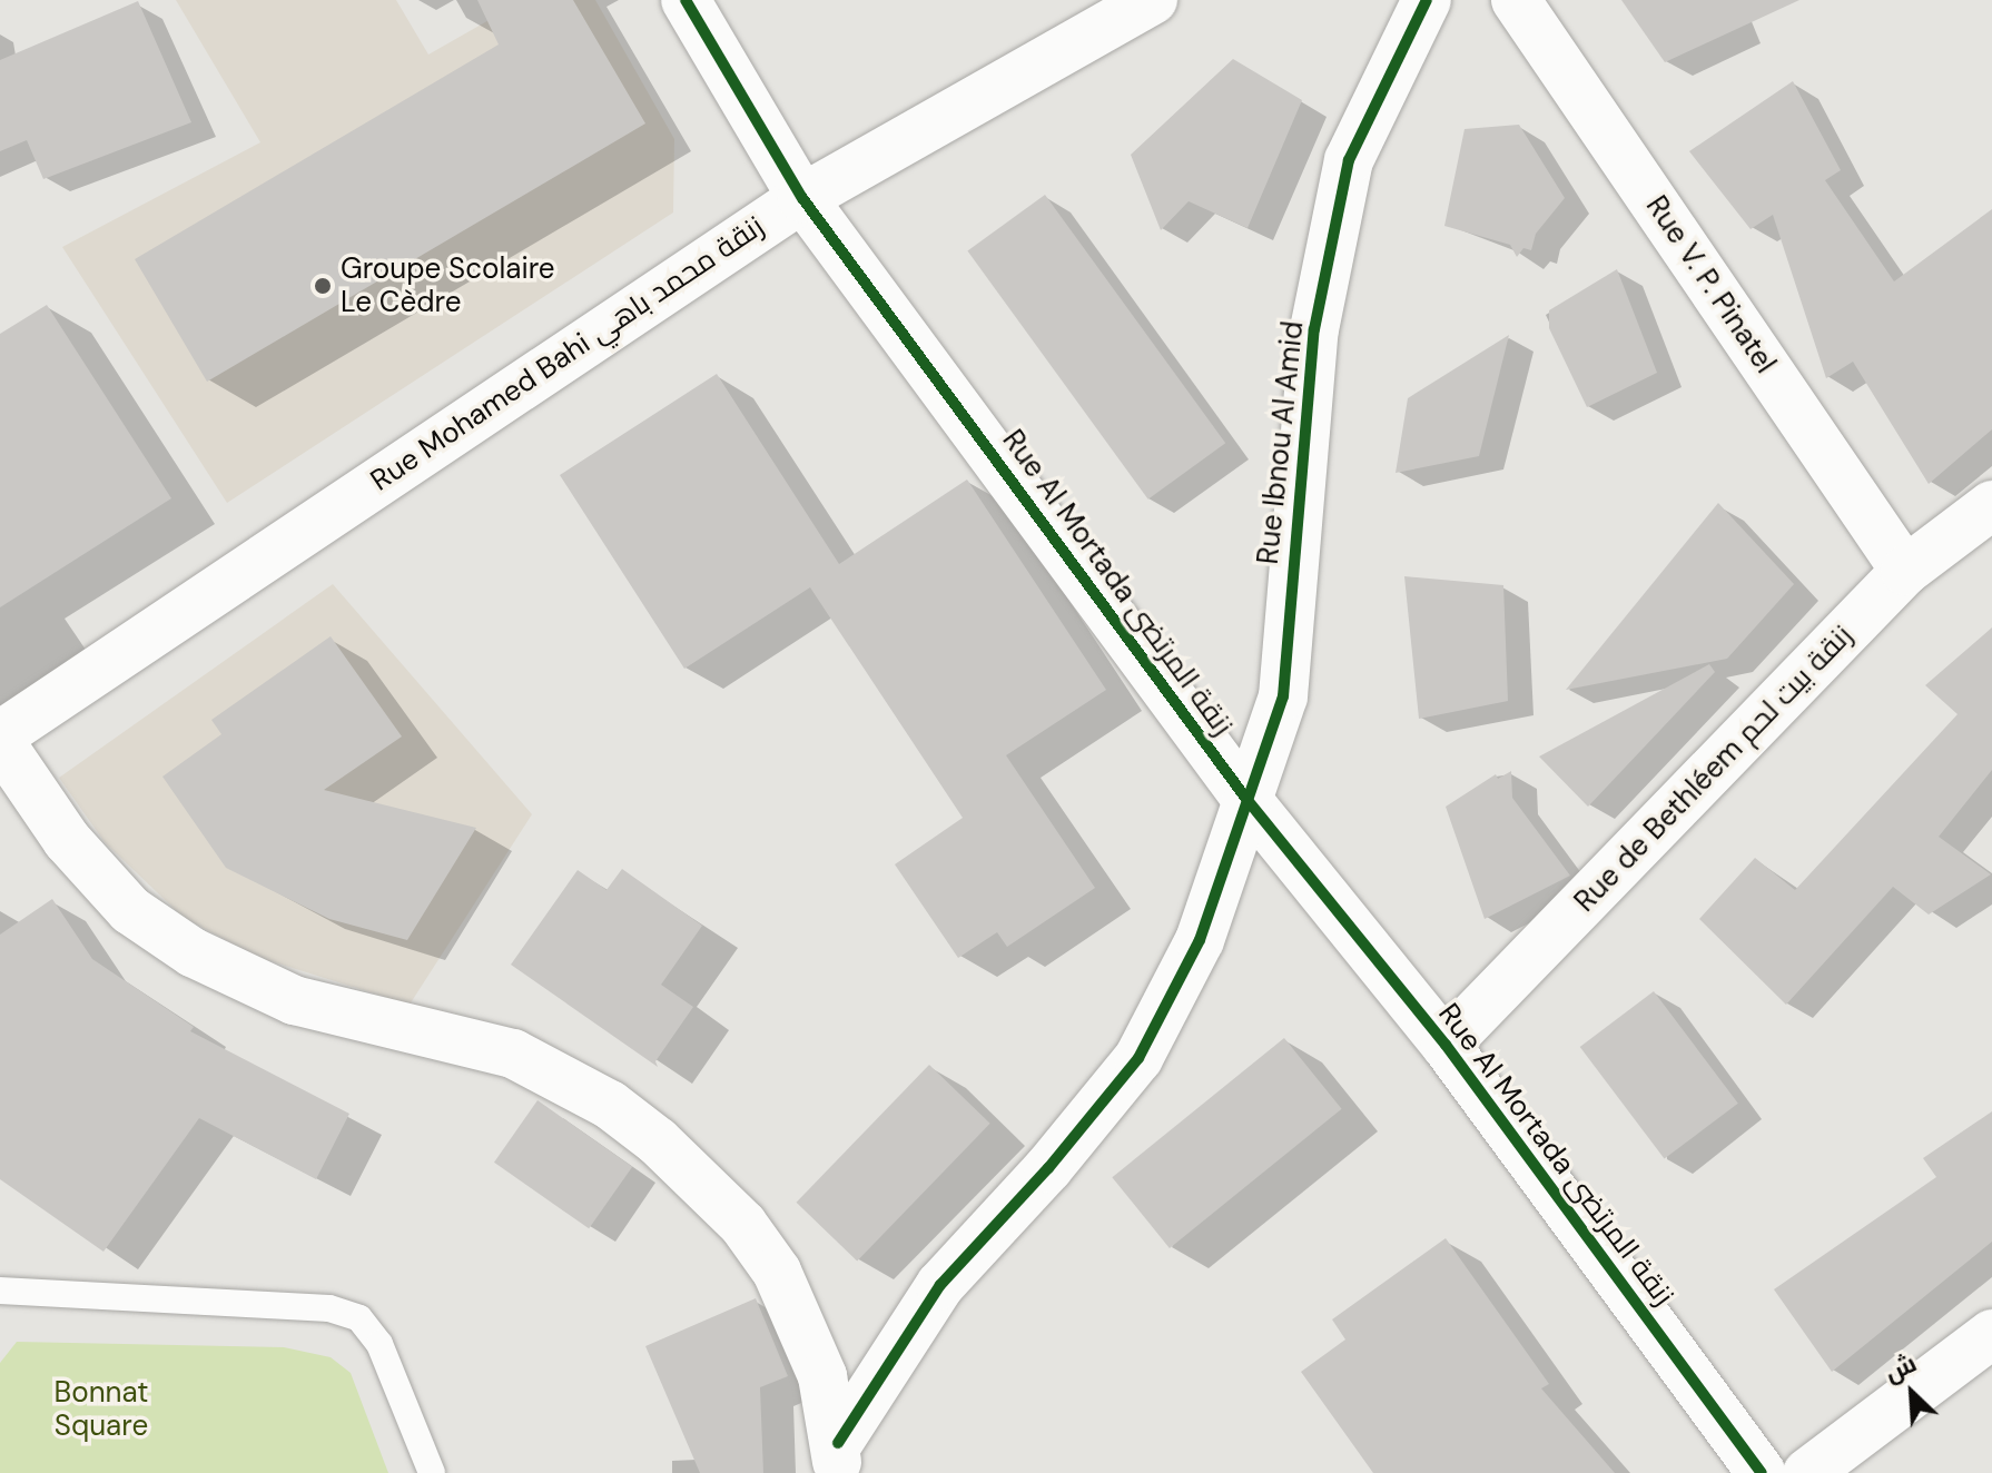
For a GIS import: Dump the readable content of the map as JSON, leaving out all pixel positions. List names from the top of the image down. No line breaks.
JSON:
{"streets":{"street":["Rue V. P. Pinatel","Rue Mohamed Bahi زنقة محمد باهي","Rue Ibnou Al Amid","Rue Al Mortada زنقة المرتضى","Rue de Bethléem زنقة بيت لحم"]},"crossings":[["Rue V. P. Pinatel","Rue de Bethléem زنقة بيت لحم"],["Rue Mohamed Bahi زنقة محمد باهي","Rue Al Mortada زنقة المرتضى"],["Rue Ibnou Al Amid","Rue Al Mortada زنقة المرتضى"],["Rue Al Mortada زنقة المرتضى","Rue de Bethléem زنقة بيت لحم"]],"parks":["Bonnat Square"],"places":["Groupe Scolaire Le Cèdre"],"north":"top left"}
